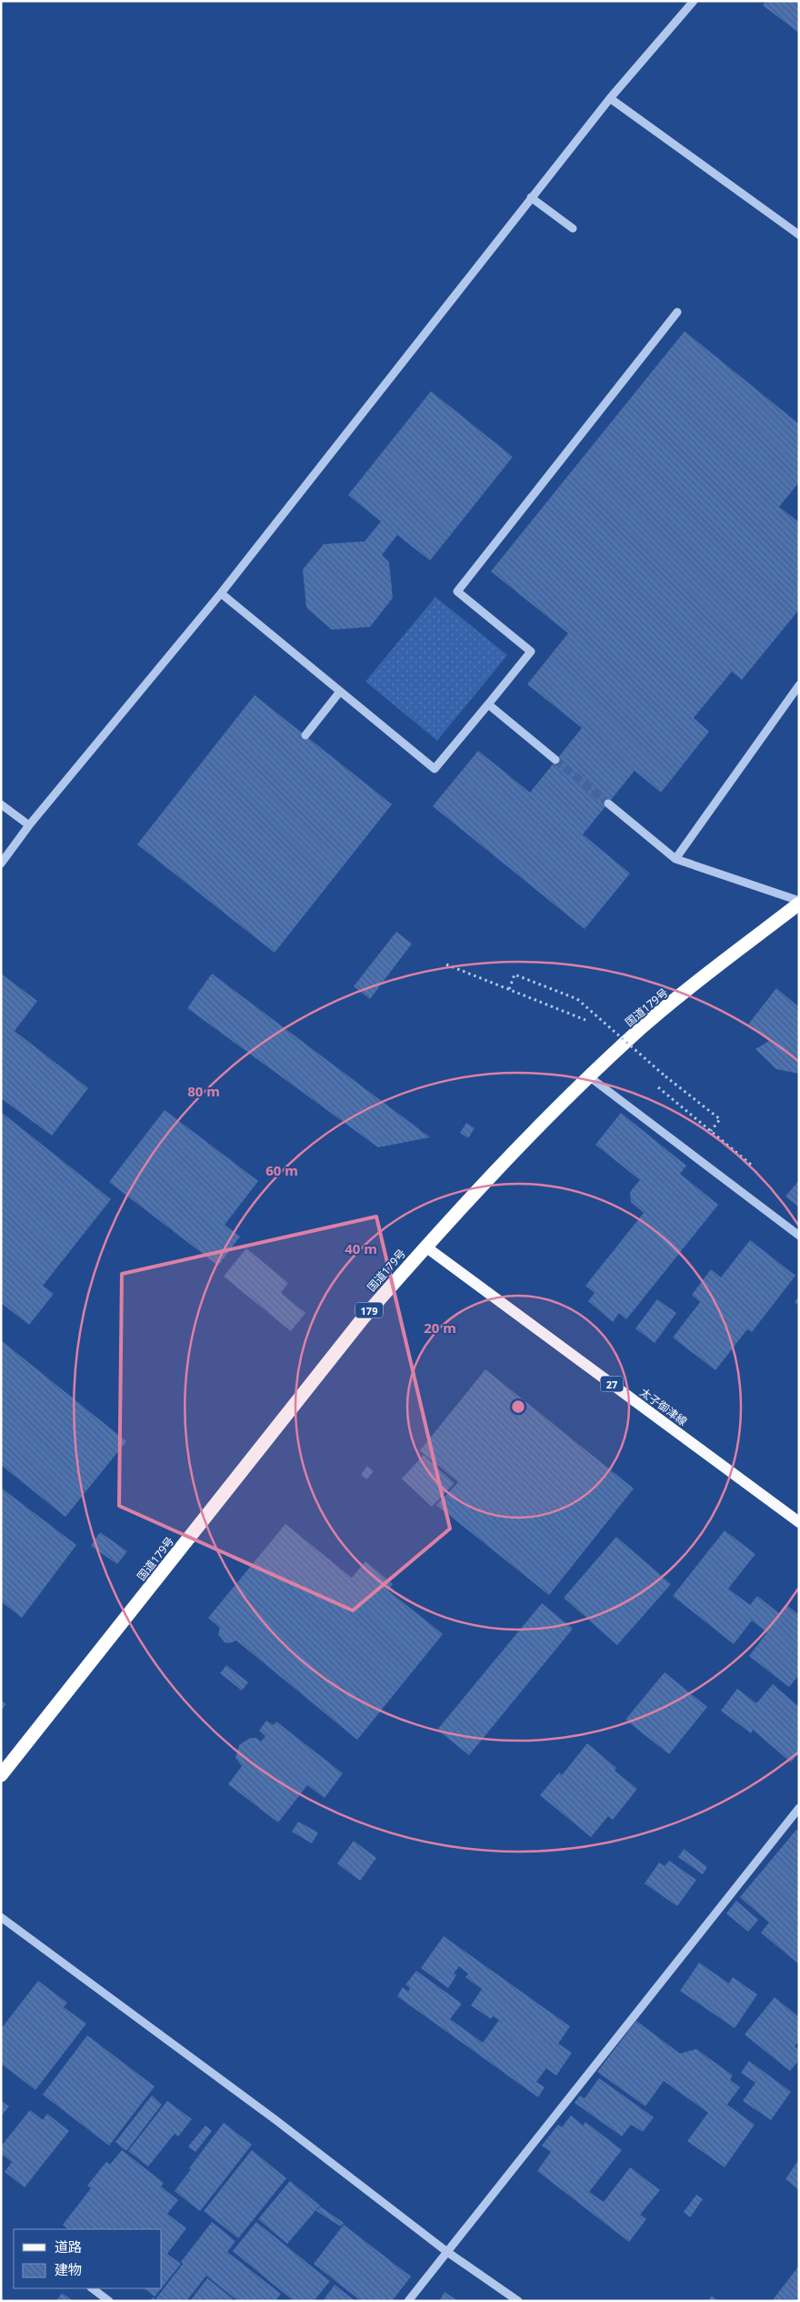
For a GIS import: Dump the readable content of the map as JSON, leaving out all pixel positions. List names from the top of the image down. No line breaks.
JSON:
{"streets":{"highway":["国道179号","179"],"main road":["27","太子御津線"]},"crossings":[["国道179号","太子御津線"]],"legend":["道路","建物"],"rings":["80 m","60 m","40 m","20 m"]}
